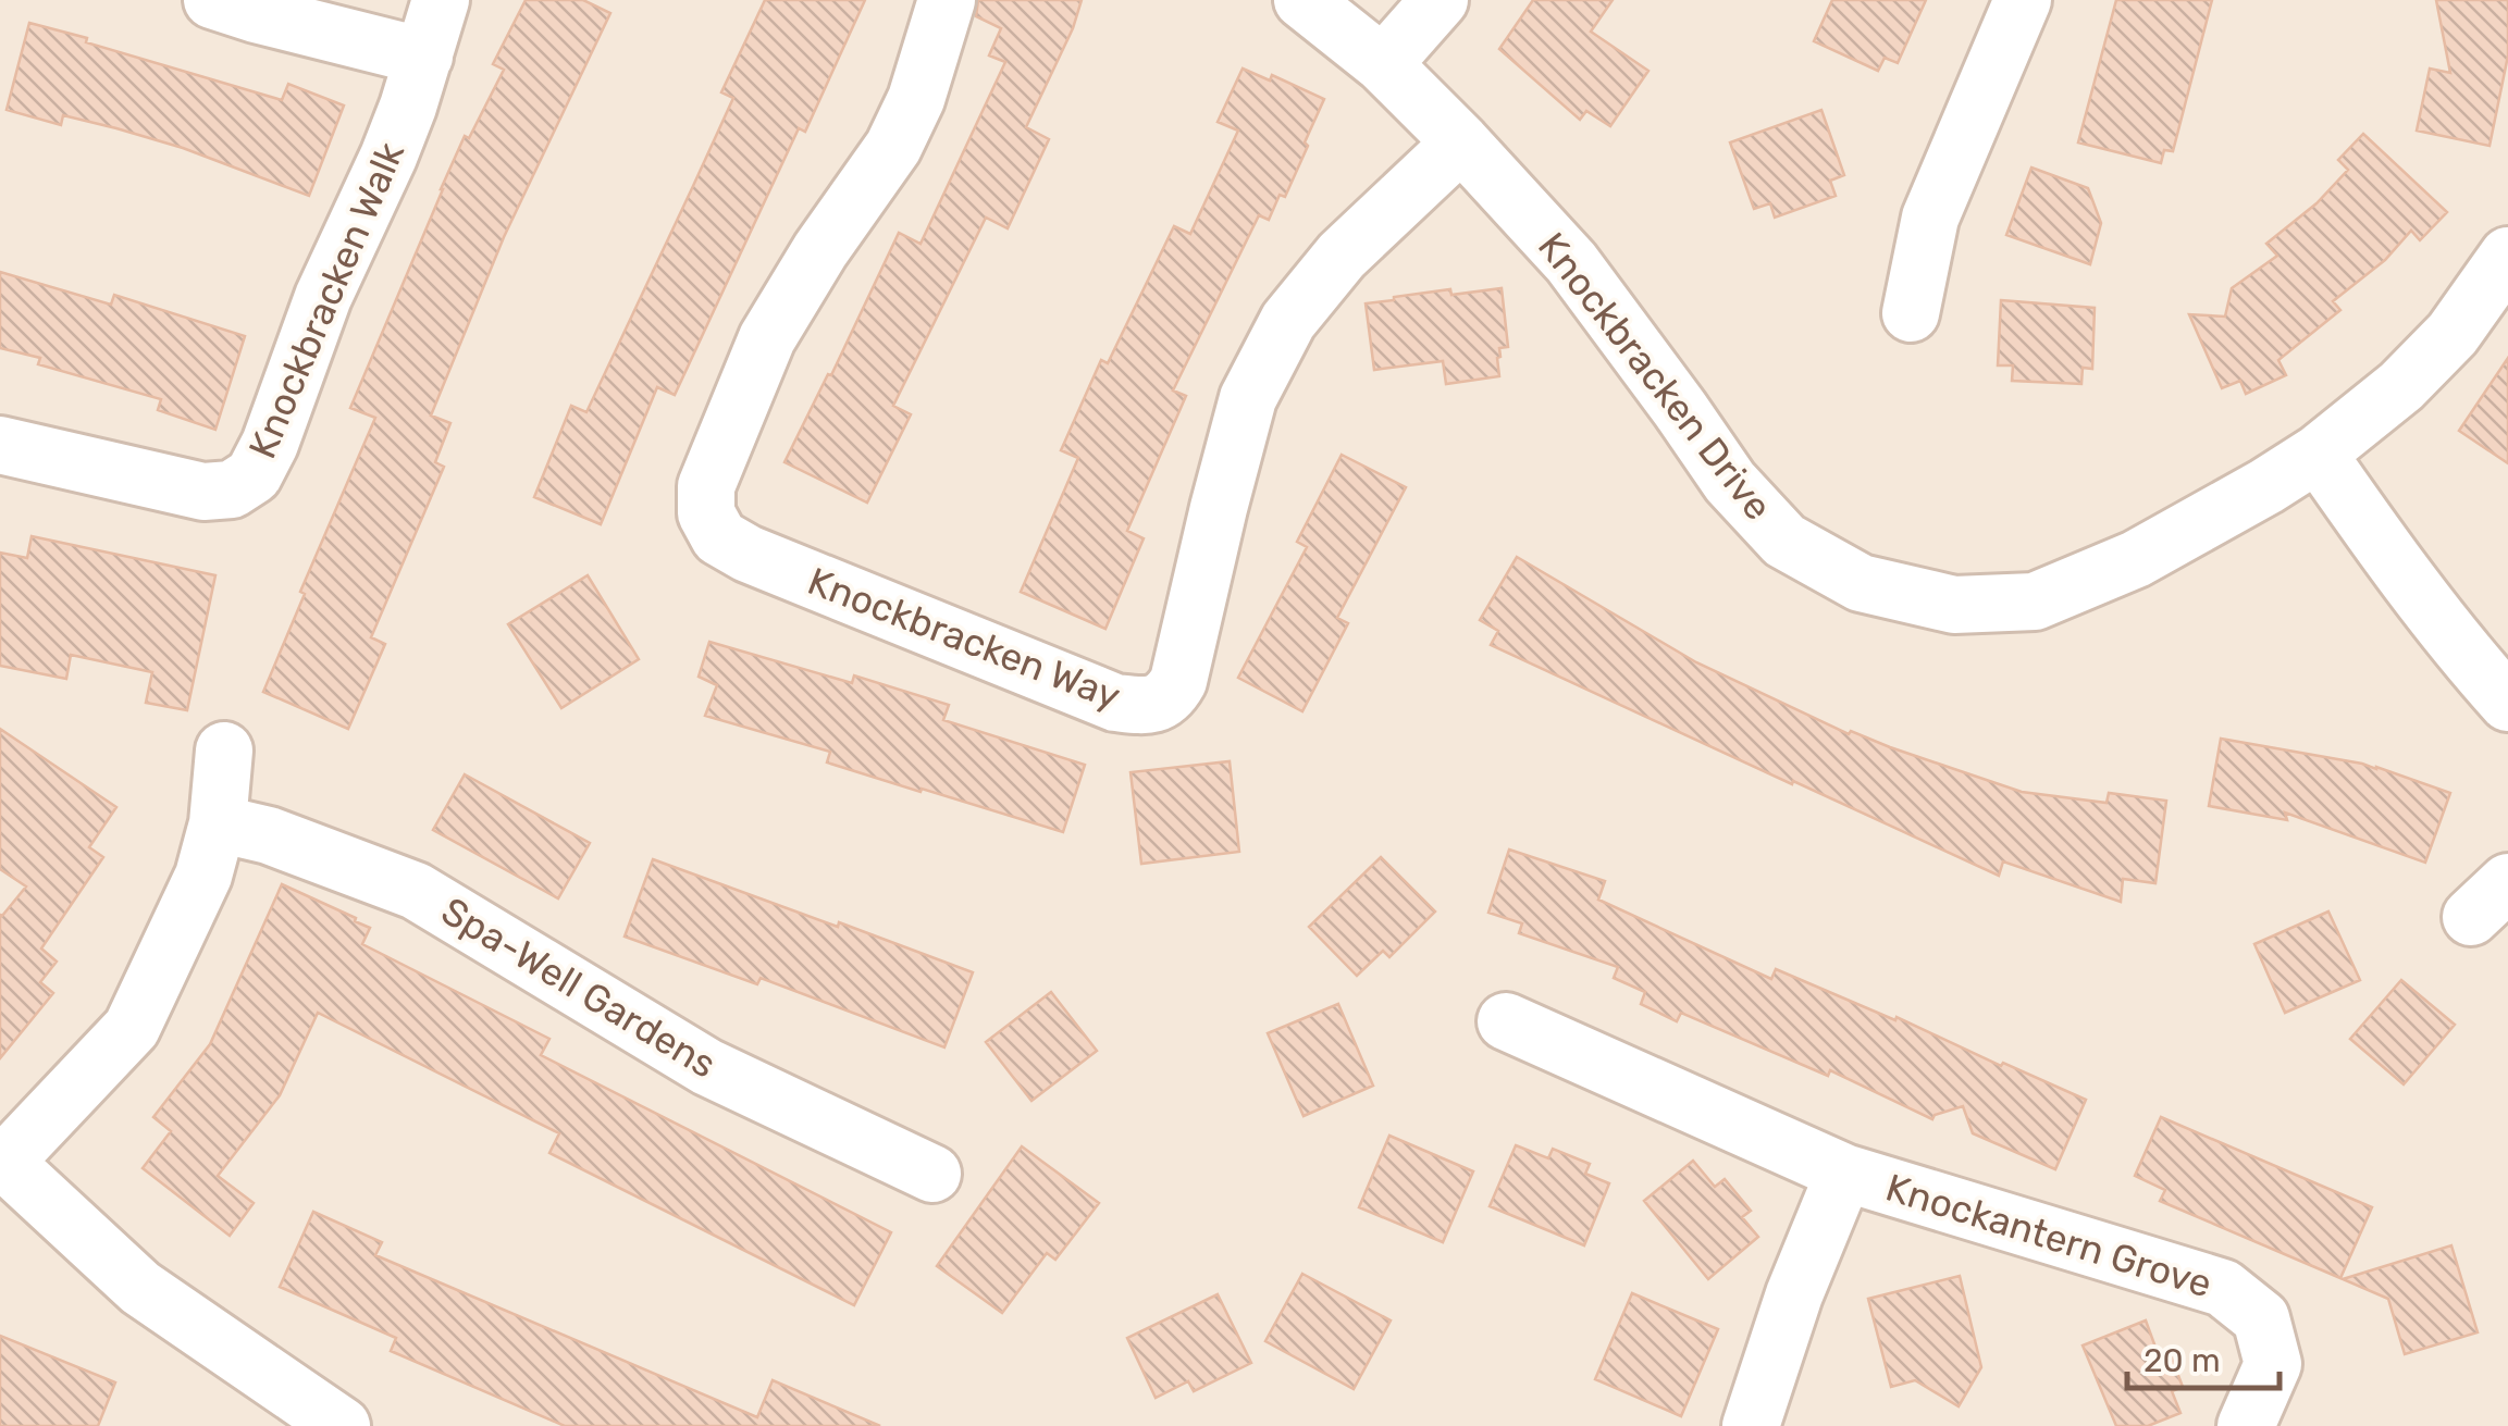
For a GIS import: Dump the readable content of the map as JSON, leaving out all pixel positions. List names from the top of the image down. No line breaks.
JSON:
{"streets":{"street":["Knockbracken Walk","Knockbracken Drive","Knockbracken Way","Spa-Well Gardens","Knockantern Grove"]},"crossings":[["Knockbracken Drive","Knockbracken Way"]],"scale_bar":"20 m"}
